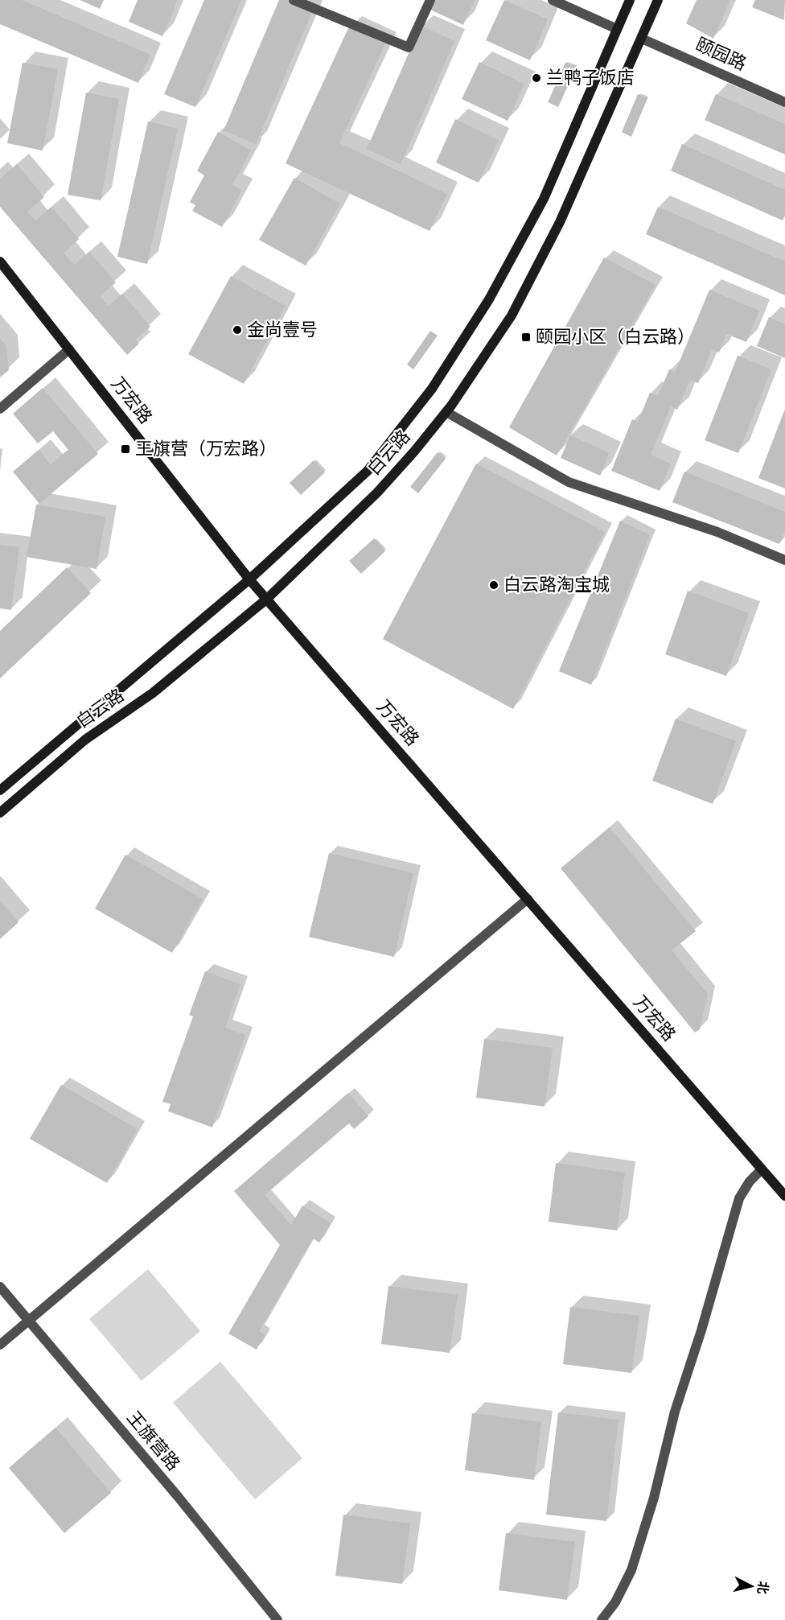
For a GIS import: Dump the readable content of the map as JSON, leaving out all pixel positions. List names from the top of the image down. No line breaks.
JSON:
{"streets":{"main road":["万宏路","白云路"],"street":["颐园路","王旗营路"]},"crossings":[["颐园路","白云路"],["万宏路","白云路"]],"places":{"other":["兰鸭子饭店","金尚壹号","白云路淘宝城"],"transit":["颐园小区（白云路）","王旗营（万宏路）"]},"north":"right"}
